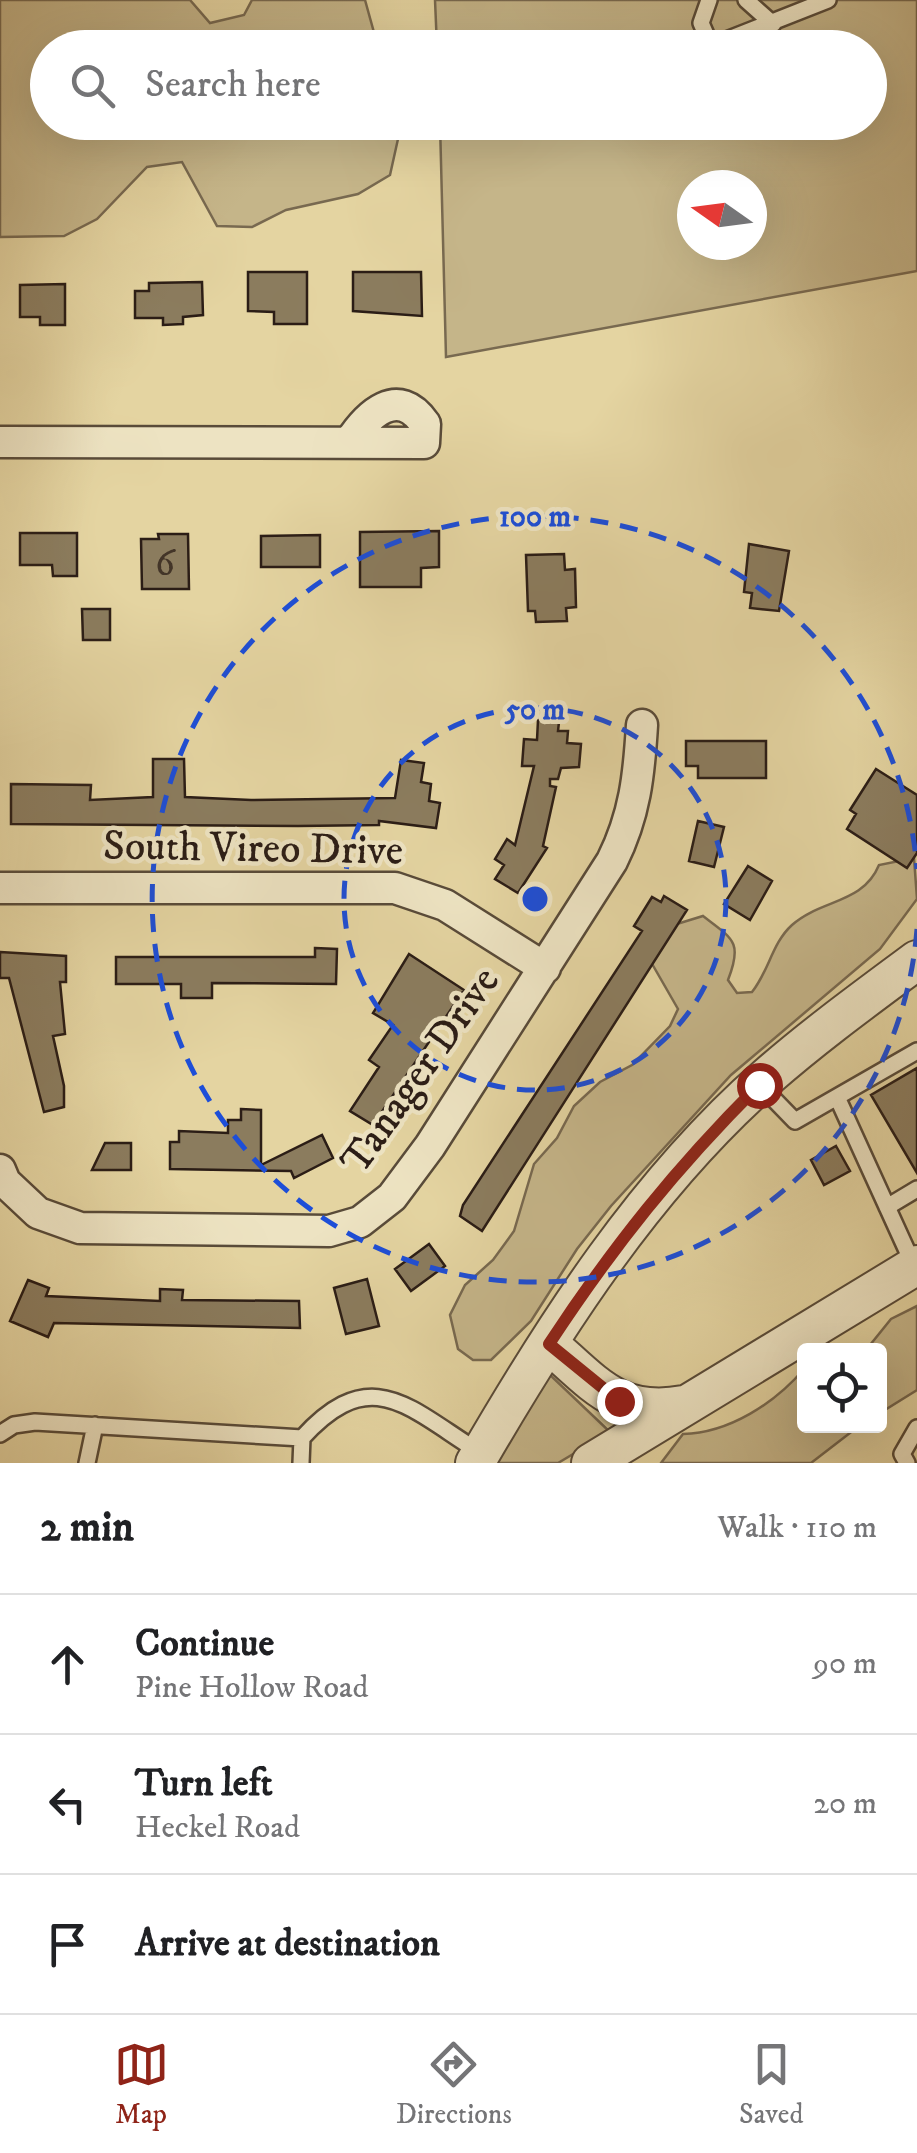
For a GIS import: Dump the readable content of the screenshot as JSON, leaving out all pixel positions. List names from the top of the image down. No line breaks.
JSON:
{"streets":{"street":["South Vireo Drive","Tanager Drive"]},"crossings":[["South Vireo Drive","Tanager Drive"]],"house_numbers":["6"],"north":"left","page":{"search":"Search here","heading":["2 min","Walk · 110 m"],"list":[["Continue","Pine Hollow Road","90 m"],["Turn left","Heckel Road","20 m"],"Arrive at destination"],"nav":["Map","Directions","Saved"]},"rings":["100 m","50 m"]}
